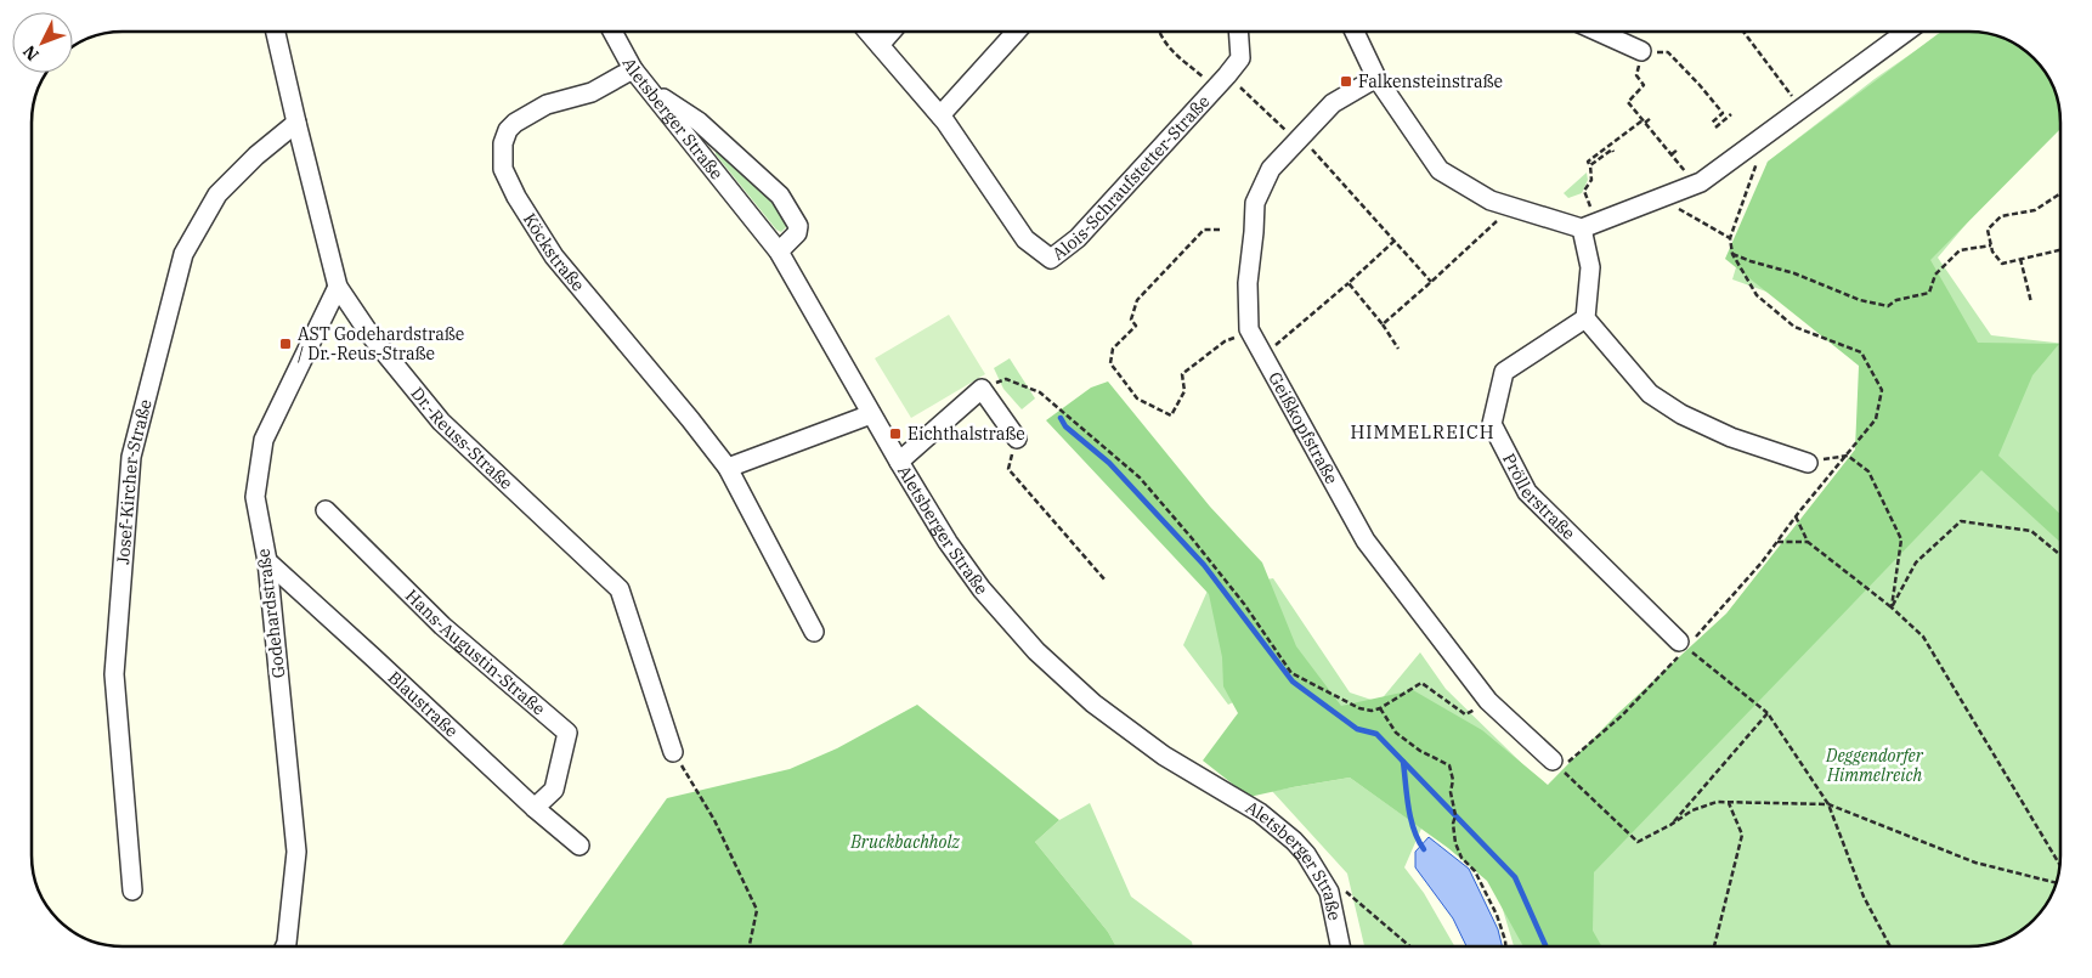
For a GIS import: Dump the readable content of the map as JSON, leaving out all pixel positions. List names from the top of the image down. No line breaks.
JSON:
{"streets":{"street":["Aletsberger Straße","Alois-Schraufstetter-Straße","Köckstraße","Geißkopfstraße","Dr.-Reuss-Straße","Josef-Kircher-Straße","Pröllerstraße","Godehardstraße","Hans-Augustin-Straße","Blaustraße"]},"crossings":[["Aletsberger Straße","Köckstraße"],["Dr.-Reuss-Straße","Josef-Kircher-Straße"],["Dr.-Reuss-Straße","Godehardstraße"],["Godehardstraße","Blaustraße"],["Hans-Augustin-Straße","Blaustraße"]],"districts":["HIMMELREICH"],"parks":["Deggendorfer Himmelreich","Bruckbachholz"],"places":{"transit":["Falkensteinstraße","AST Godehardstraße / Dr.-Reus-Straße","Eichthalstraße"]},"north":"bottom left"}
